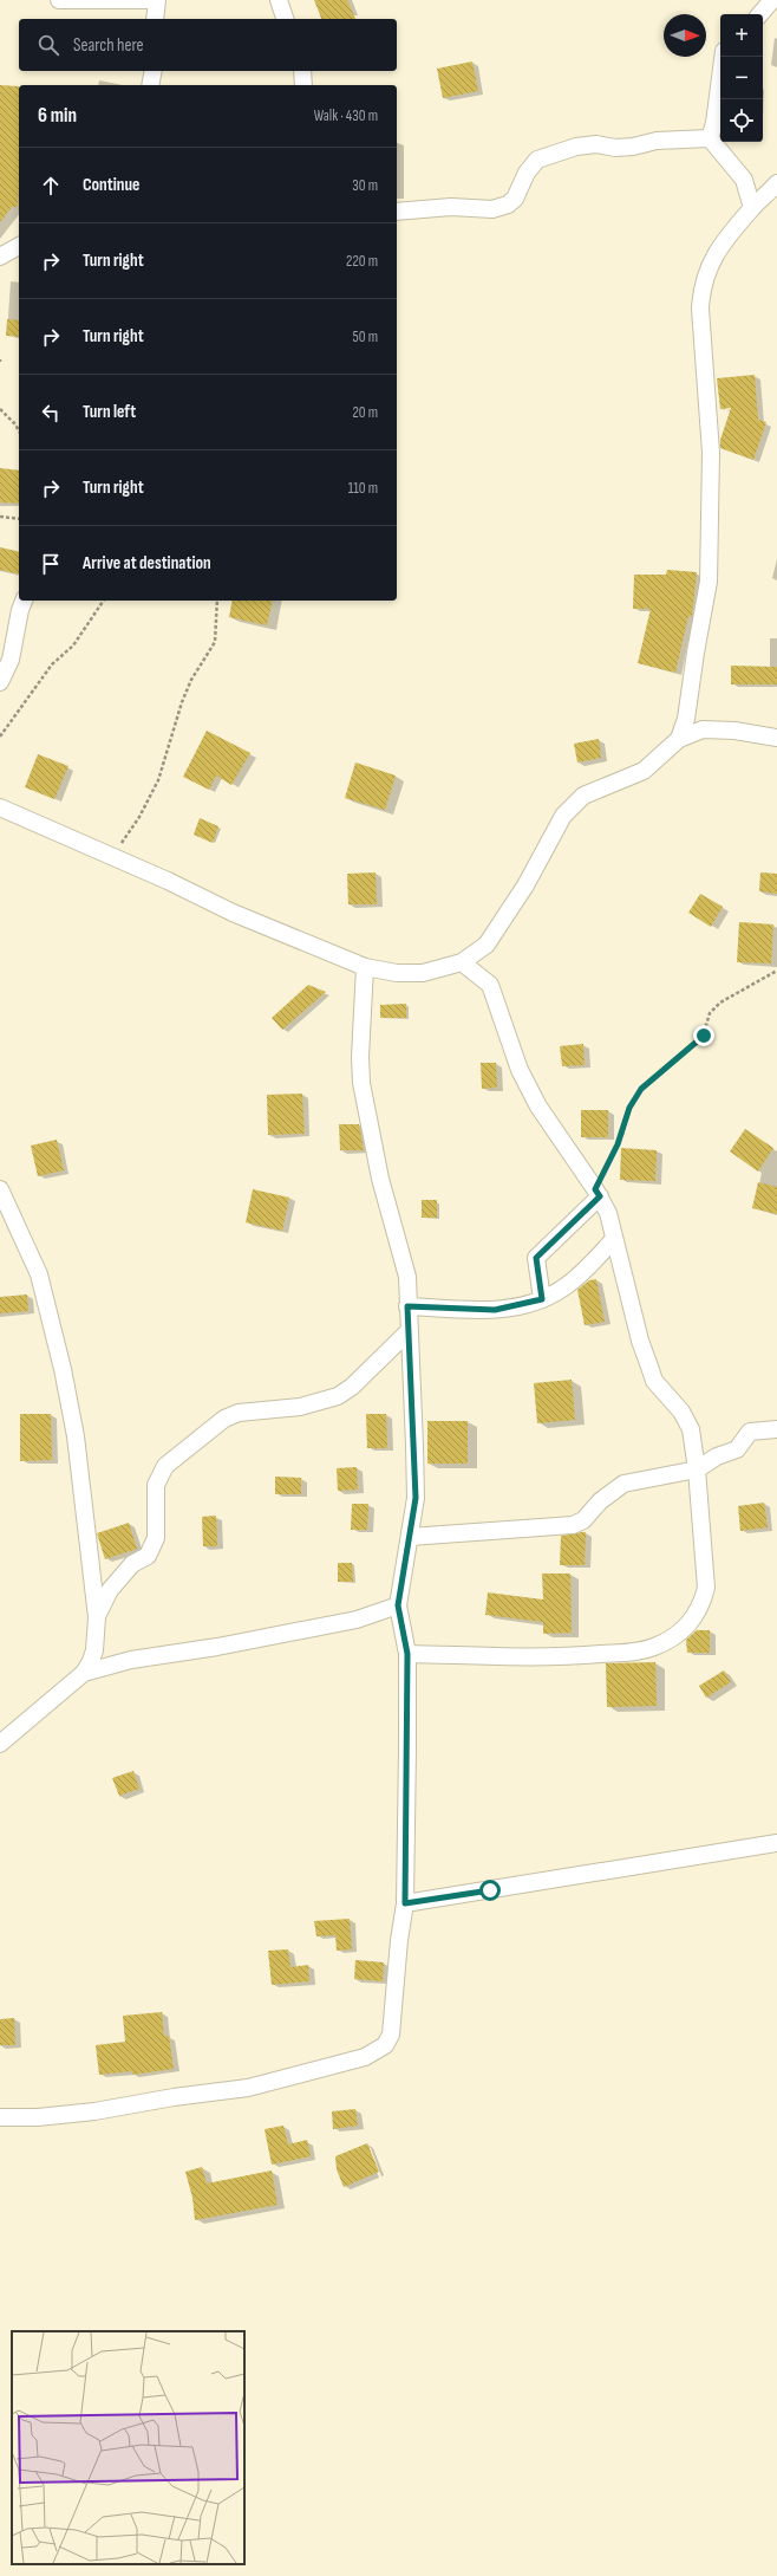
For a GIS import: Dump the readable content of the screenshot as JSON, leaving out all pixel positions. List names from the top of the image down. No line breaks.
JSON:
{"north":"right","page":{"map_buttons":["+","−"],"search":"Search here","heading":["6 min","Walk · 430 m"],"list":[["Continue","30 m"],["Turn right","220 m"],["Turn right","50 m"],["Turn left","20 m"],["Turn right","110 m"],"Arrive at destination"]}}
